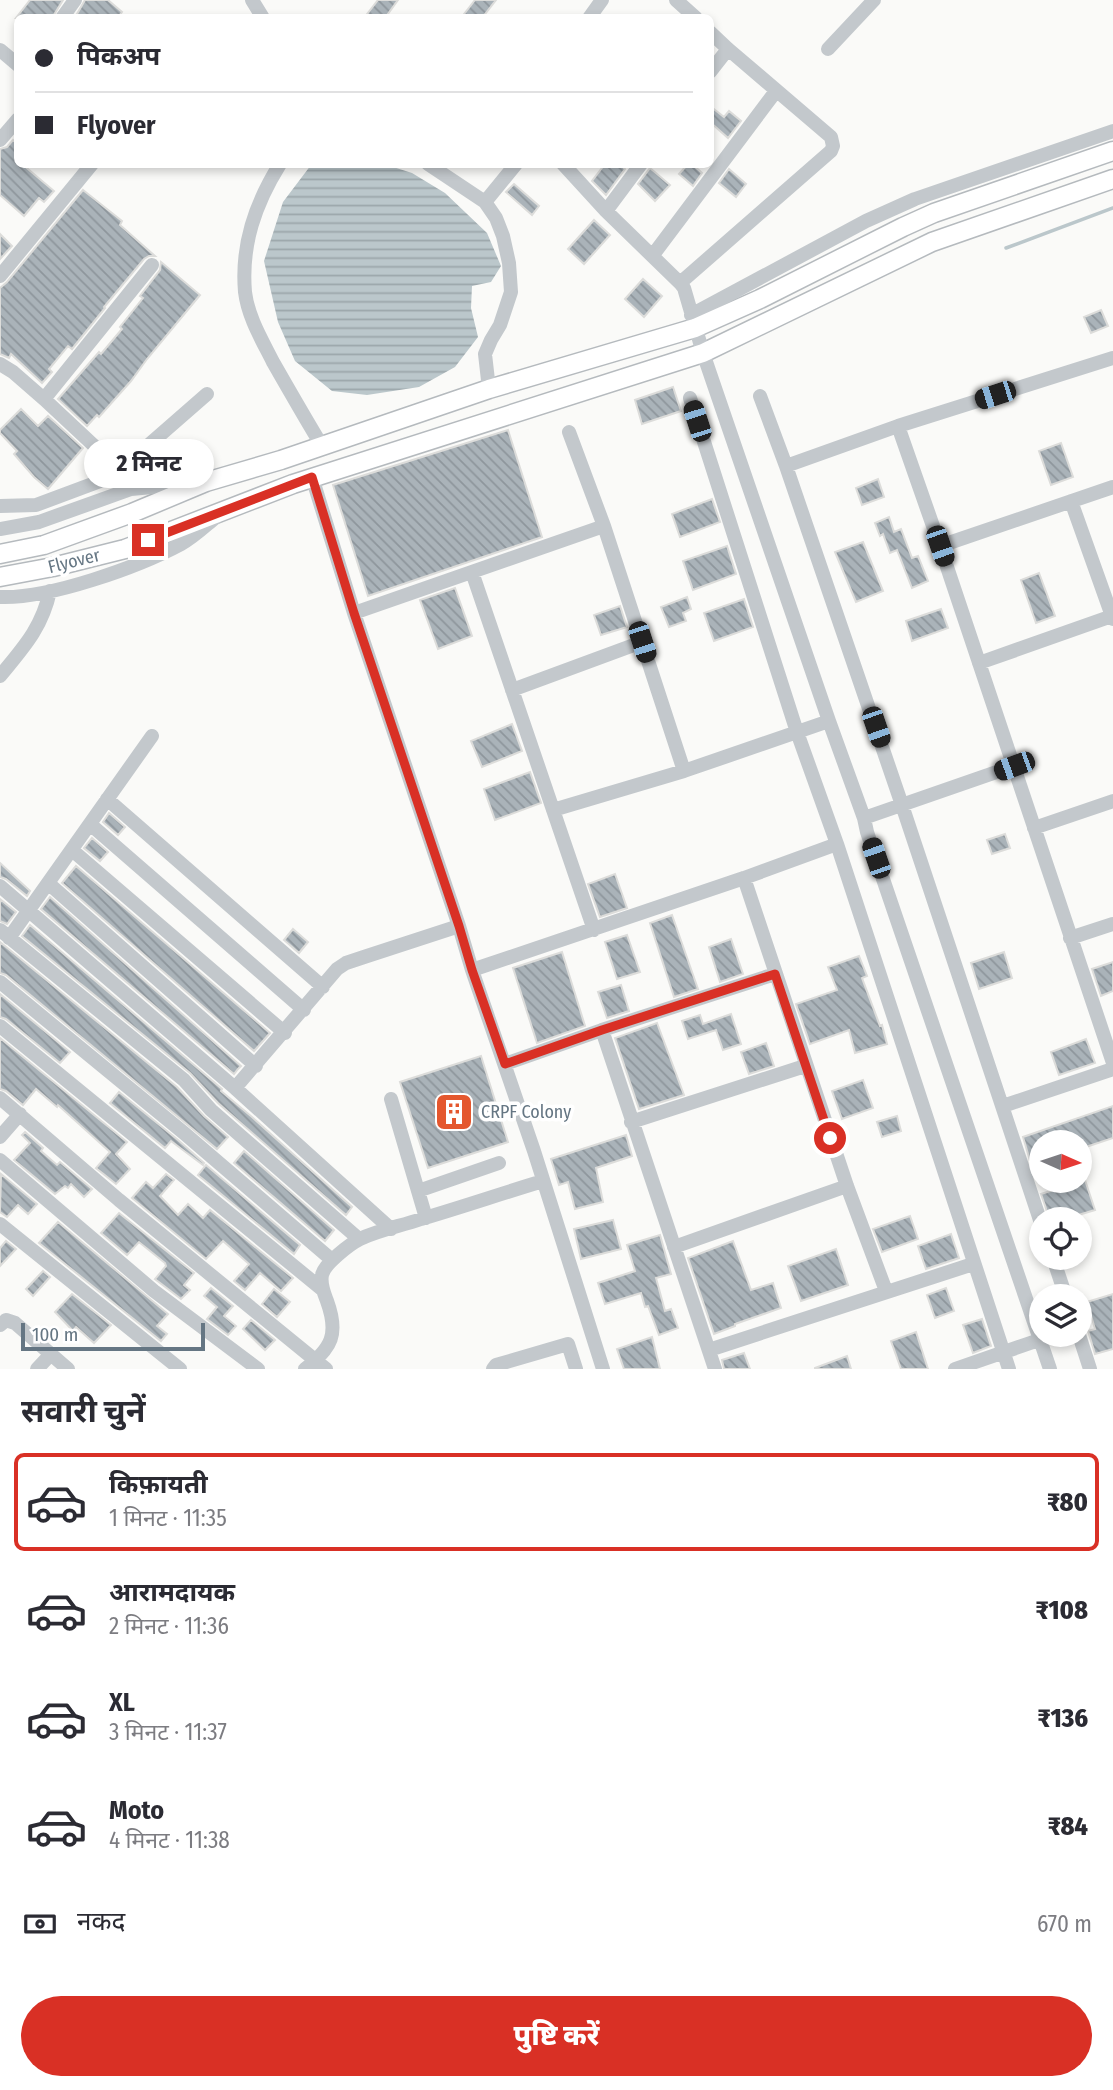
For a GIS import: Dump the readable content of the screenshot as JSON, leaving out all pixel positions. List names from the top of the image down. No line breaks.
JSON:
{"streets":{"main road":["Flyover"]},"places":{"building":["CRPF Colony"]},"scale_bar":"100 m","north":"right","page":{"banner":["पिकअप","Flyover"],"bubble":"2 मिनट","scale":"100 m","heading":"सवारी चुनें","list":[{"name":"किफ़ायती","note":"1 मिनट · 11:35","value":"₹80"},{"name":"आरामदायक","note":"2 मिनट · 11:36","value":"₹108"},{"name":"XL","note":"3 मिनट · 11:37","value":"₹136"},{"name":"Moto","note":"4 मिनट · 11:38","value":"₹84"}],"pay":["नकद","670 m"],"buttons":"पुष्टि करें"}}
